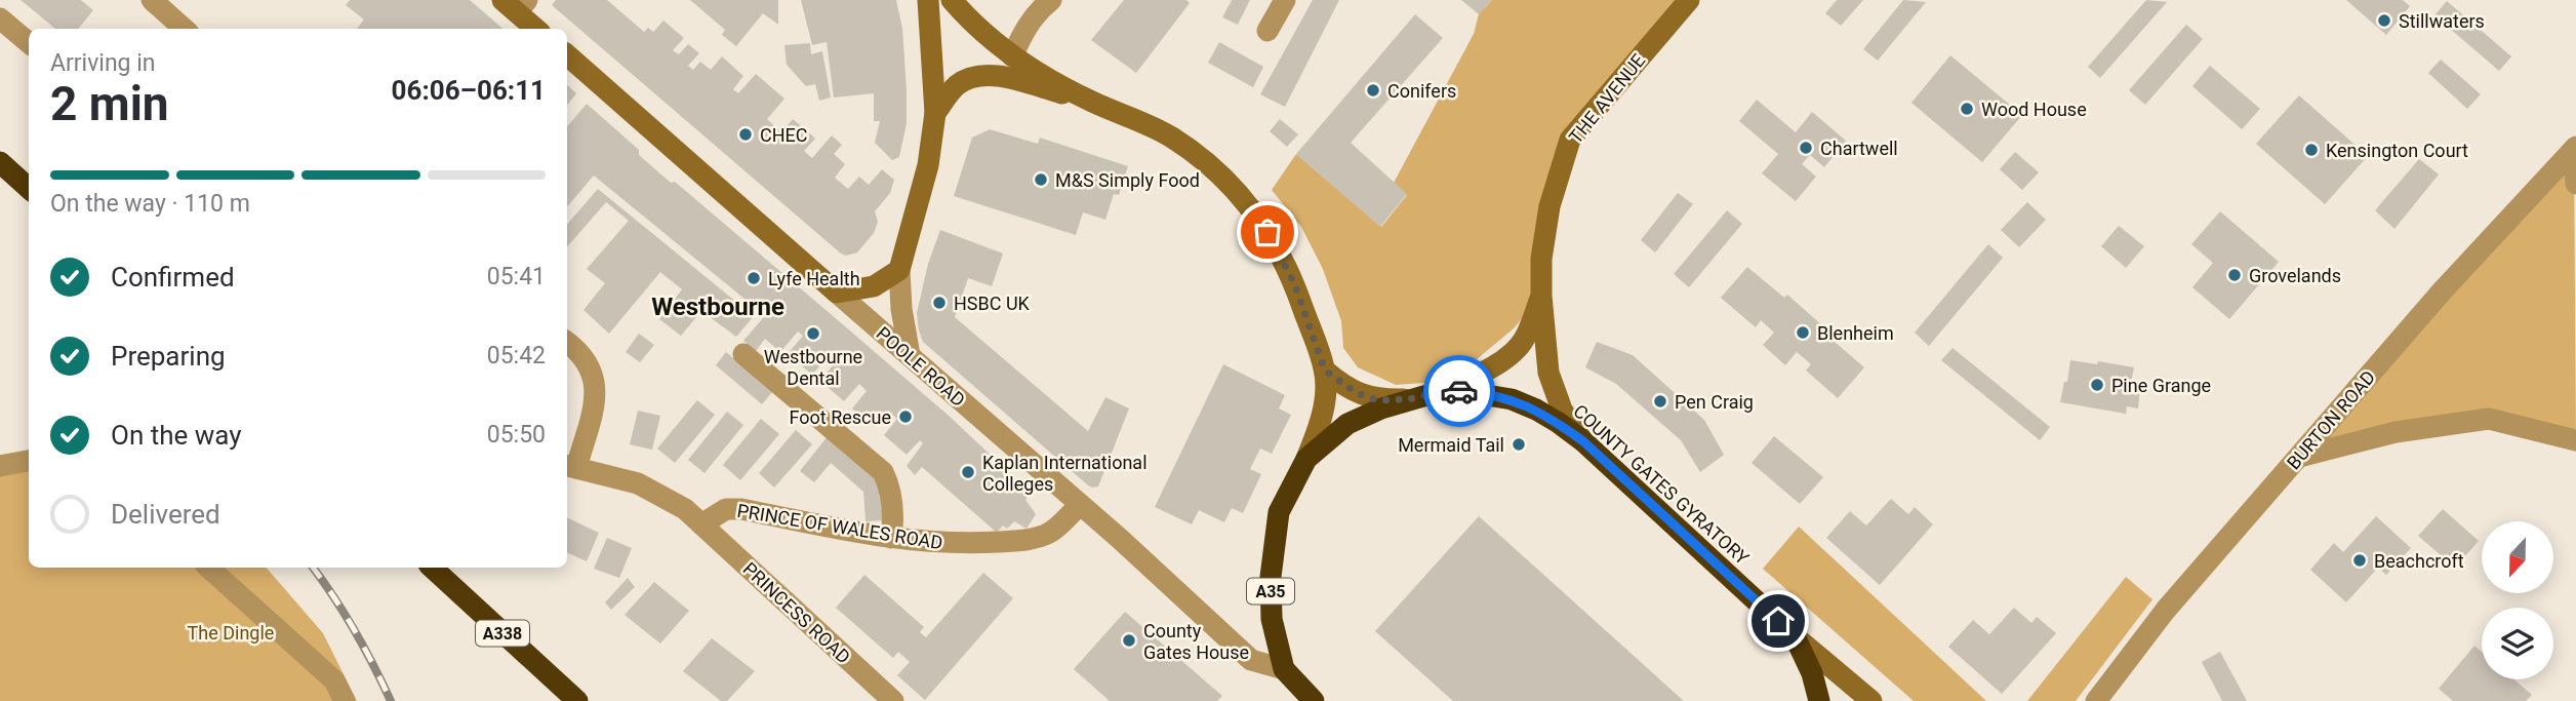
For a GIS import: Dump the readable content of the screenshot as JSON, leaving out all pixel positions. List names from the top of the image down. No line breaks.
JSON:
{"streets":{"highway":["COUNTY GATES GYRATORY","A35","A338"],"street":["THE AVENUE","POOLE ROAD","BURTON ROAD","PRINCE OF WALES ROAD","PRINCESS ROAD"]},"crossings":[["THE AVENUE","COUNTY GATES GYRATORY"],["POOLE ROAD","COUNTY GATES GYRATORY"],["POOLE ROAD","PRINCE OF WALES ROAD"],["PRINCE OF WALES ROAD","PRINCESS ROAD"]],"districts":["Westbourne"],"parks":["The Dingle"],"places":["Stillwaters","Conifers","Wood House","CHEC","Chartwell","Kensington Court","M&S Simply Food","Grovelands","Lyfe Health","HSBC UK","Blenheim","Westbourne Dental","Pine Grange","Pen Craig","Foot Rescue","Mermaid Tail","Kaplan International Colleges","Beachcroft","County Gates House"],"north":"bottom","page":{"heading":["2 min","Arriving in","06:06–06:11"],"bar":"On the way · 110 m","list":[["Confirmed","05:41"],["Preparing","05:42"],["On the way","05:50"],"Delivered"]}}
